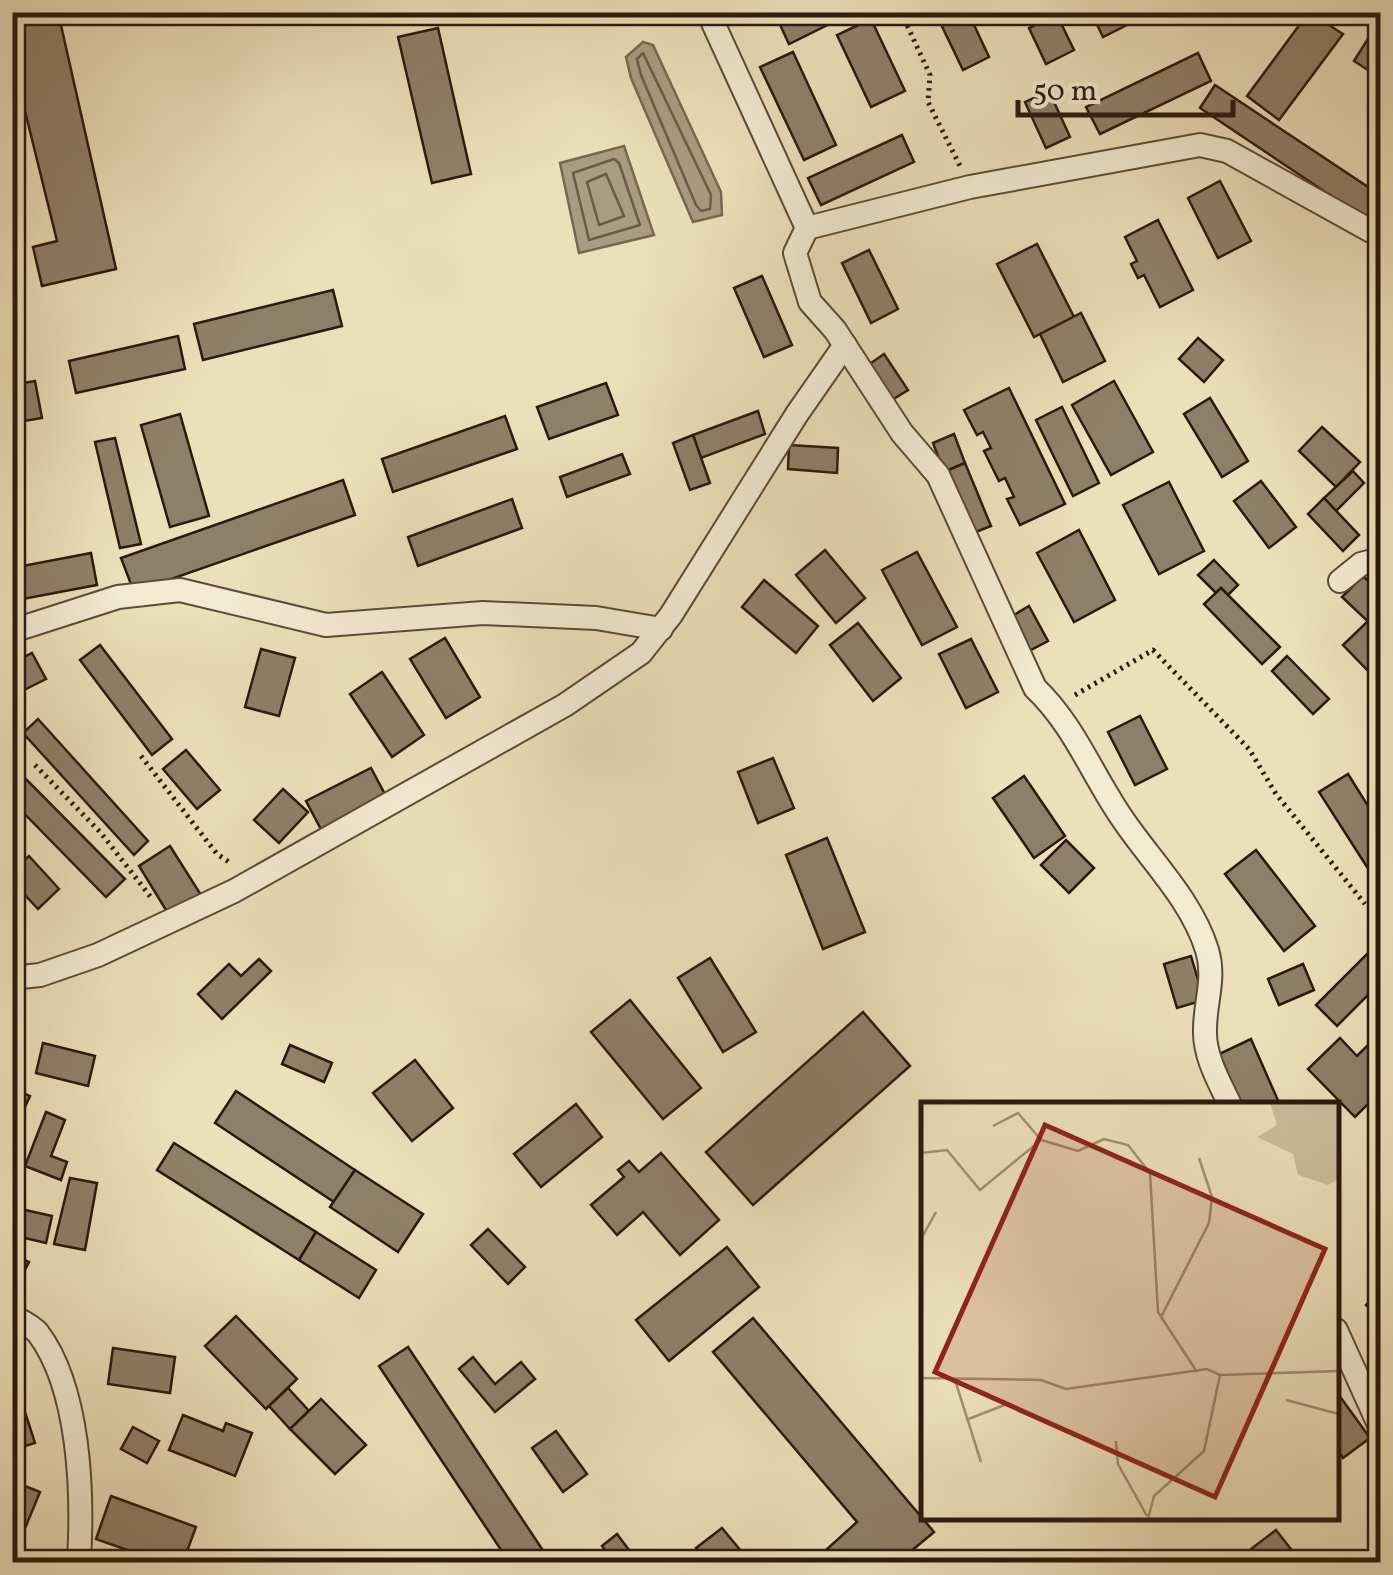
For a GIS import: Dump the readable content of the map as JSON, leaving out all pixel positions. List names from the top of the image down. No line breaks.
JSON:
{"scale_bar":"50 m"}
